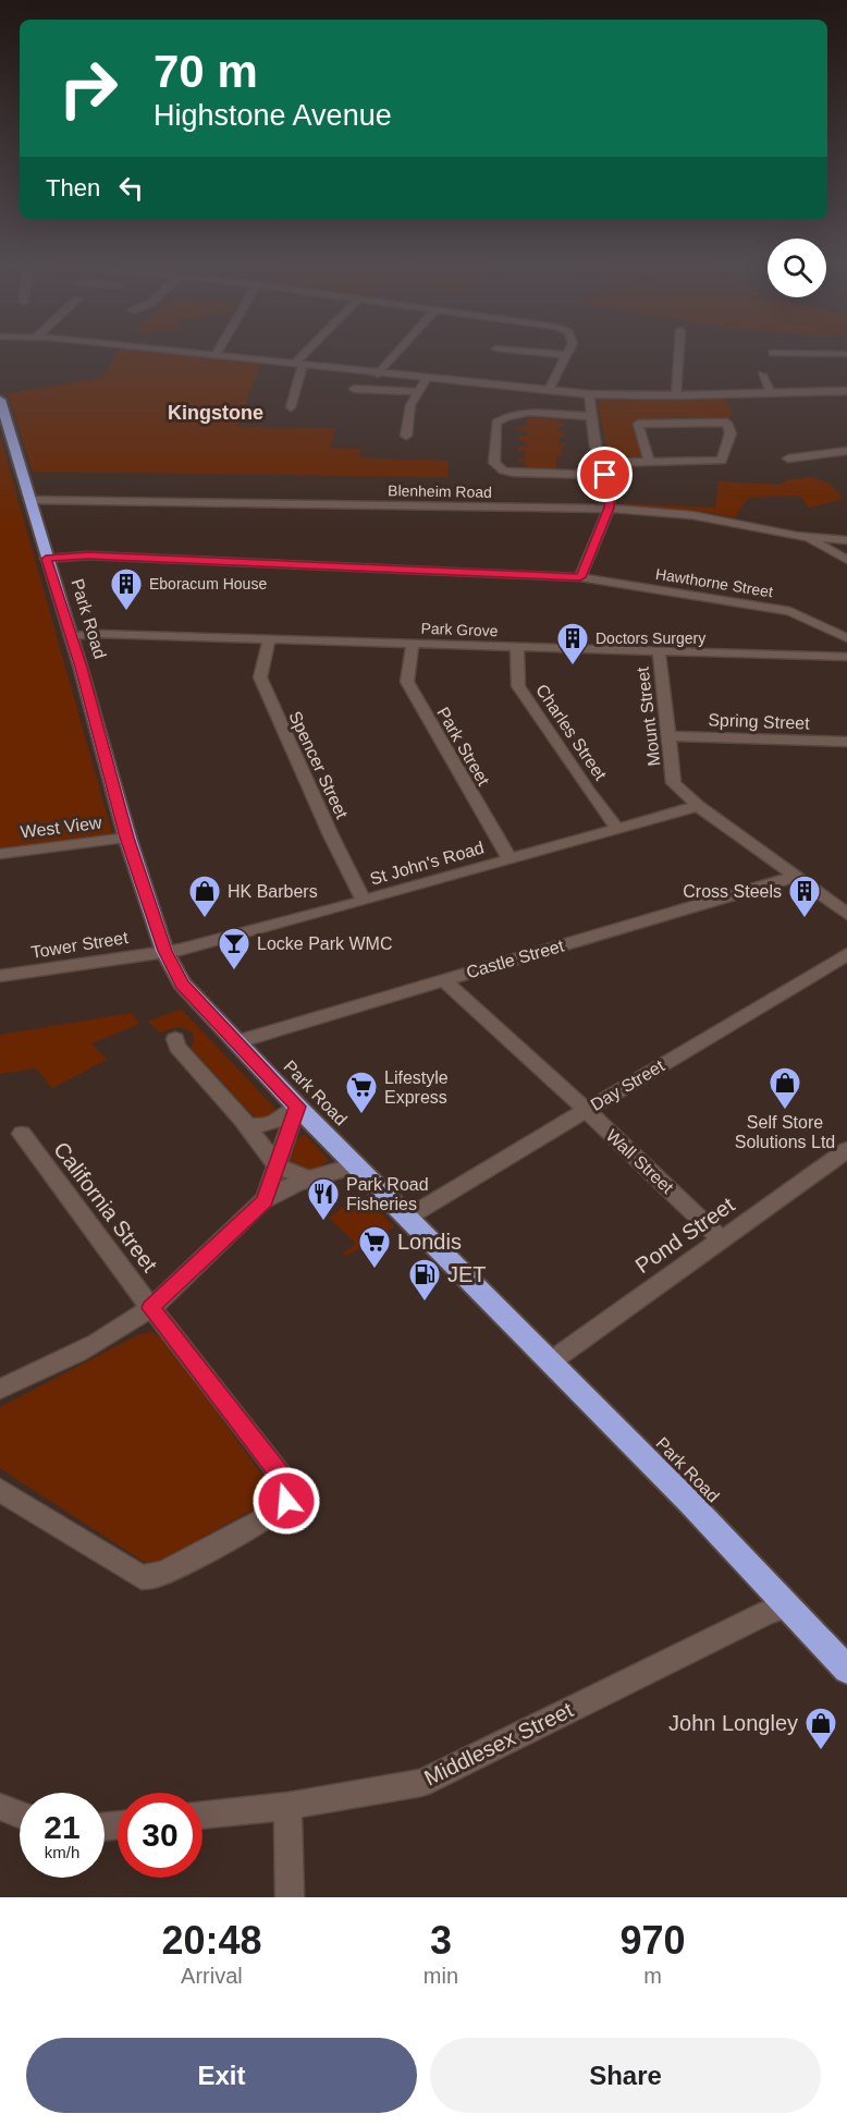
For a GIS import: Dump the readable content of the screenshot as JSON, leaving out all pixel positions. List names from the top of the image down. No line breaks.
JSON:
{"streets":{"highway":["Park Road"],"street":["Blenheim Road","Hawthorne Street","Park Grove","Mount Street","Spring Street","Charles Street","Park Street","Spencer Street","West View","St John's Road","Tower Street","Castle Street","Day Street","Wall Street","California Street","Pond Street","Middlesex Street"]},"crossings":[["Blenheim Road","Park Road"],["Hawthorne Street","Park Road"],["Hawthorne Street","Park Grove"],["Park Road","Park Grove"],["Park Road","West View"],["Park Road","St John's Road"],["Park Road","Tower Street"],["Park Road","Castle Street"],["Park Road","Day Street"],["Park Road","Pond Street"],["Park Road","Middlesex Street"],["Park Grove","Mount Street"],["Park Grove","Charles Street"],["Park Grove","Park Street"],["Park Grove","Spencer Street"],["Mount Street","Spring Street"],["Mount Street","St John's Road"],["Mount Street","Castle Street"],["Charles Street","St John's Road"],["Park Street","St John's Road"],["Spencer Street","St John's Road"],["St John's Road","Tower Street"],["Castle Street","Wall Street"],["Day Street","Wall Street"],["Wall Street","Pond Street"]],"districts":["Kingstone"],"places":{"building":["Eboracum House","Doctors Surgery","Cross Steels"],"shop":["HK Barbers","Self Store Solutions Ltd","John Longley"],"bar":["Locke Park WMC"],"supermarket":["Lifestyle Express","Londis"],"restaurant":["Park Road Fisheries"],"fuel station":["JET"]},"page":{"turn":["70 m","Highstone Avenue"],"then":"Then","speed":"21 km/h","limit":"30","eta":["20:48","Arrival","3","min","970","m"],"buttons":["Exit","Share"]}}
